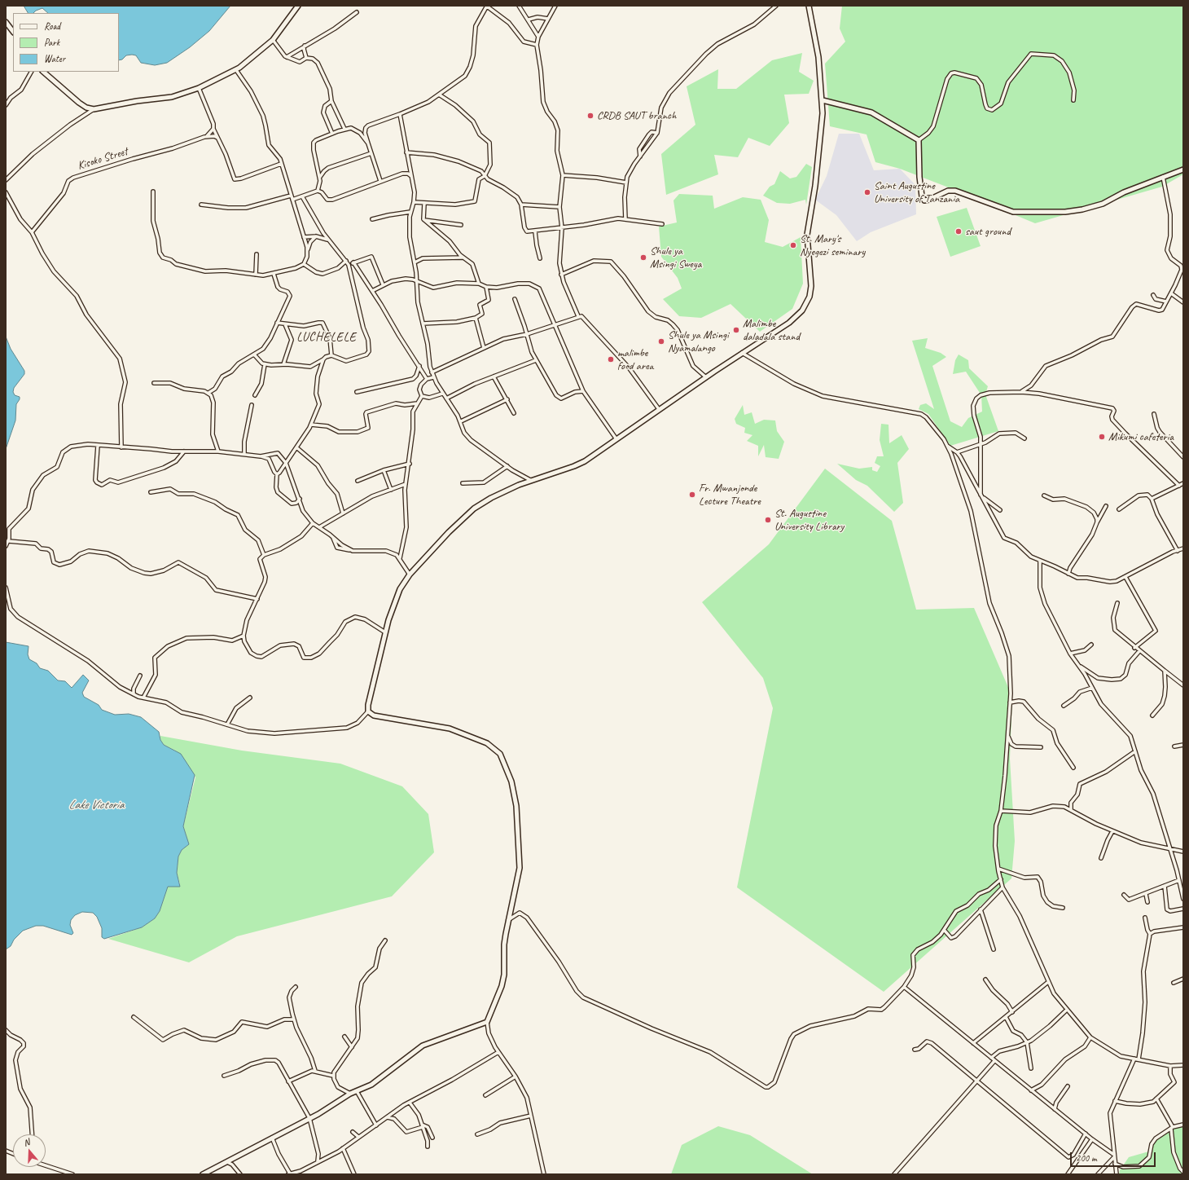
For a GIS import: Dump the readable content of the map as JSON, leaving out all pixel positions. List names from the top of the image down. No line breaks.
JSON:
{"streets":{"street":["Kisoko Street"]},"districts":["LUCHELELE"],"water":["Lake Victoria"],"places":["CRDB SAUT branch","Saint Augustine University of Tanzania","saut ground","St. Mary's Nyegezi seminary","Shule ya Msingi Sweya","Malimbe daladala stand","Shule ya Msingi Nyamalango","malimbe food area","Mikumi cafeteria","Fr. Mwanjonde Lecture Theatre","St. Augustine University Library"],"legend":["Road","Park","Water"],"scale_bar":"200 m","north":"top"}
